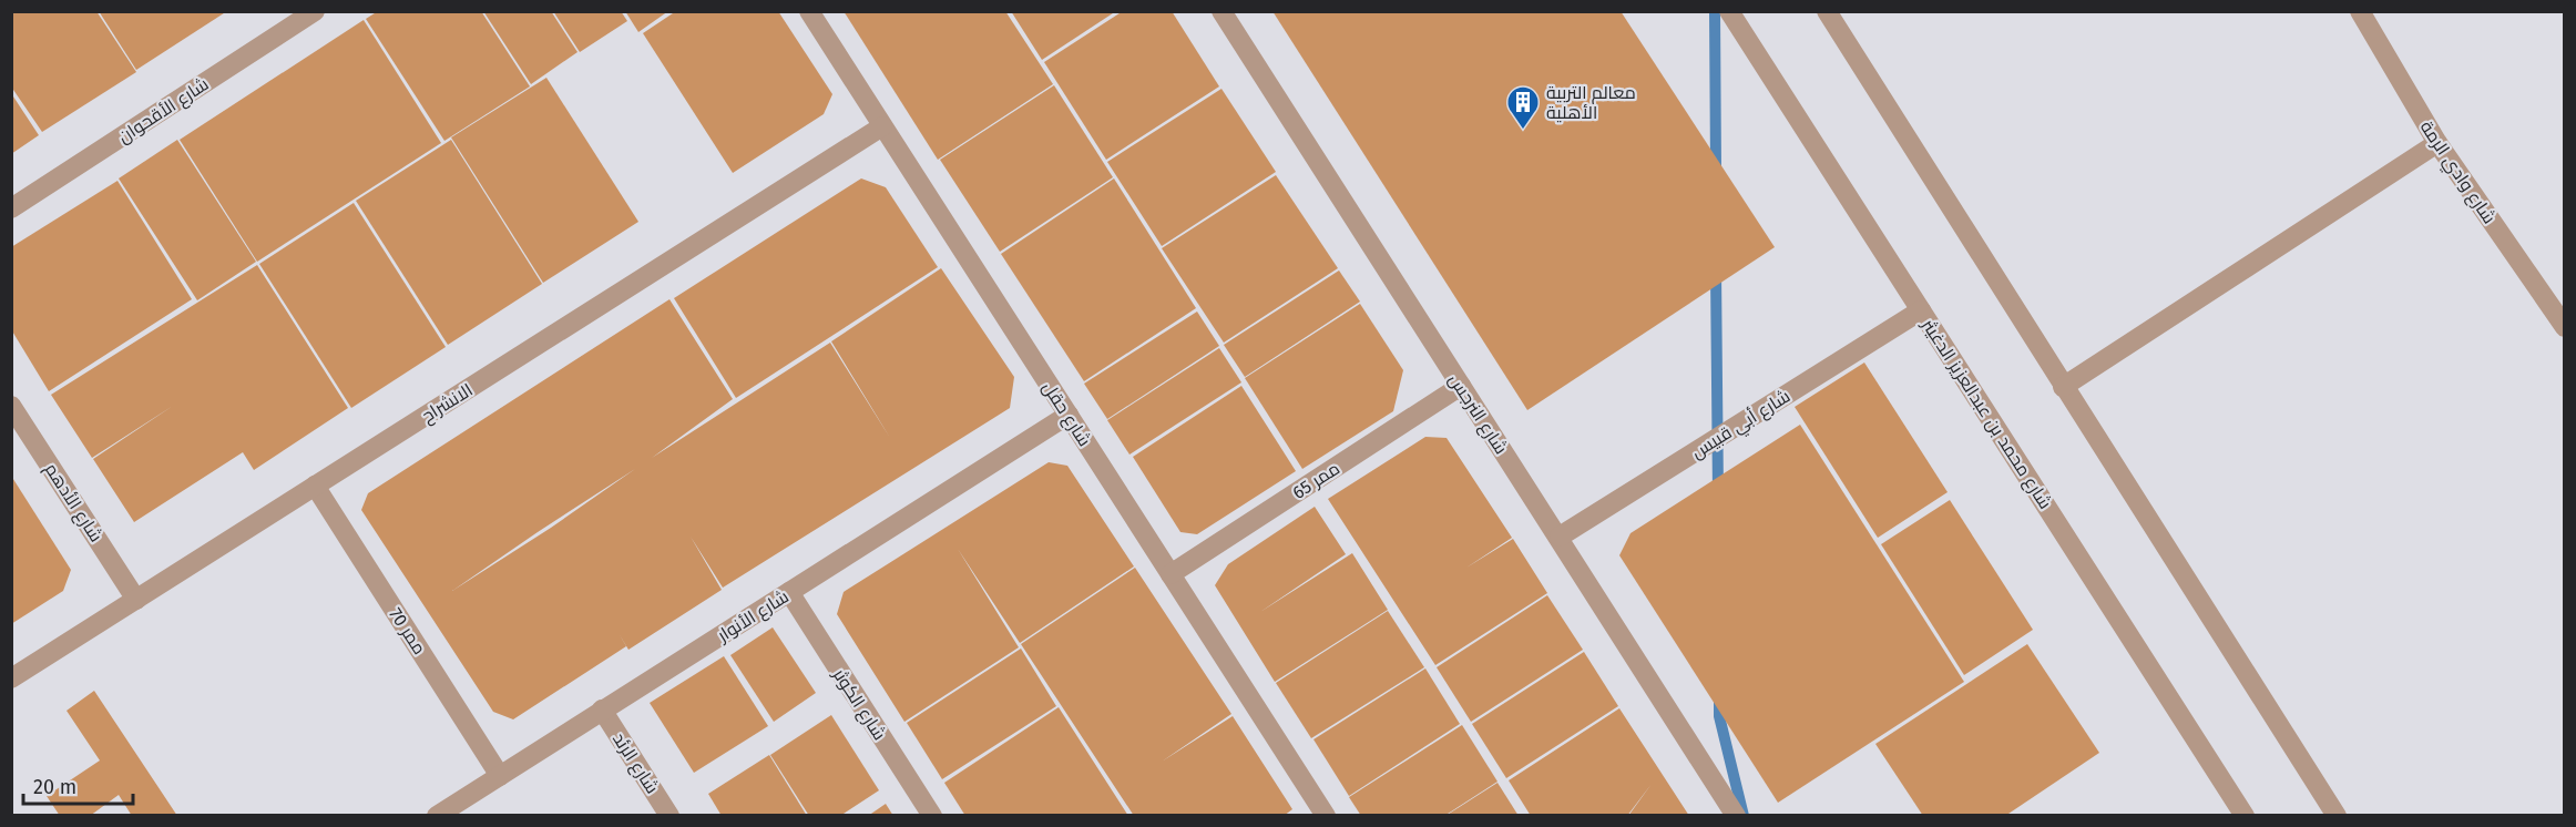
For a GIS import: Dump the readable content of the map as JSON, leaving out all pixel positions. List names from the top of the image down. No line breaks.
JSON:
{"streets":{"street":["شارع الأقحوان","شارع وادي الرمة","الانشراح","شارع حقل","شارع النرجس","شارع محمد بن عبدالعزيز الدغيثر","شارع أبي قبيس","ممر 65","شارع الأدهم","شارع الأنوار","ممر 70","شارع الكوثر","شارع الرئد"]},"crossings":[["الانشراح","شارع حقل"],["الانشراح","شارع الأدهم"],["الانشراح","ممر 70"],["شارع حقل","ممر 65"],["شارع حقل","شارع الأنوار"],["شارع النرجس","شارع أبي قبيس"],["شارع النرجس","ممر 65"],["شارع محمد بن عبدالعزيز الدغيثر","شارع أبي قبيس"],["شارع الأنوار","ممر 70"],["شارع الأنوار","شارع الكوثر"],["شارع الأنوار","شارع الرئد"]],"places":{"building":["معالم التربية الأهلية"]},"scale_bar":"20 m"}
